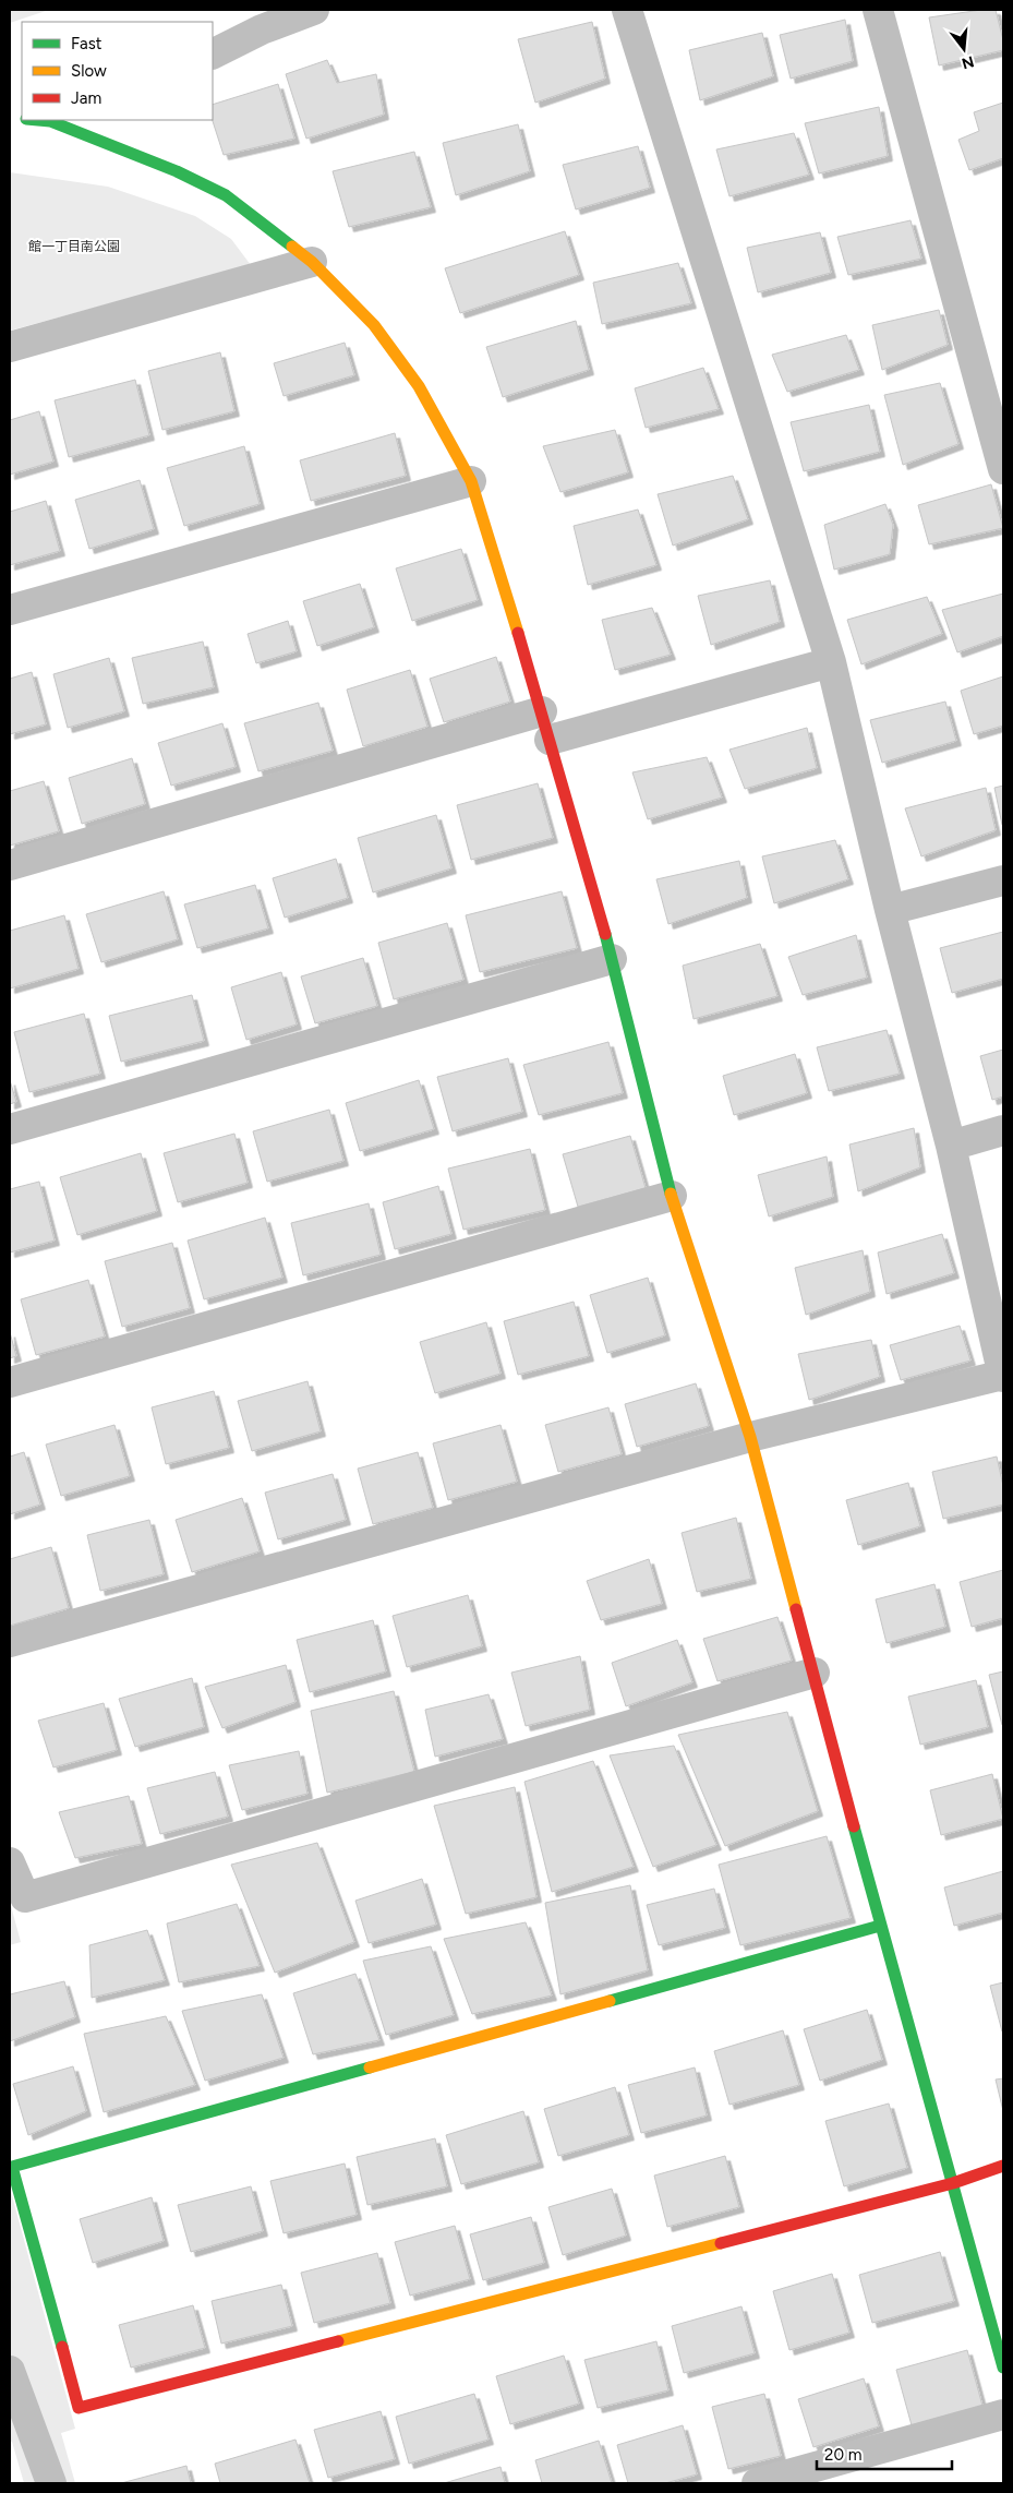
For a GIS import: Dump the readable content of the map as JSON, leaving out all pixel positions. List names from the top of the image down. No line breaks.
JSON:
{"parks":["館一丁目南公園"],"legend":["Fast","Slow","Jam"],"scale_bar":"20 m","north":"bottom"}
